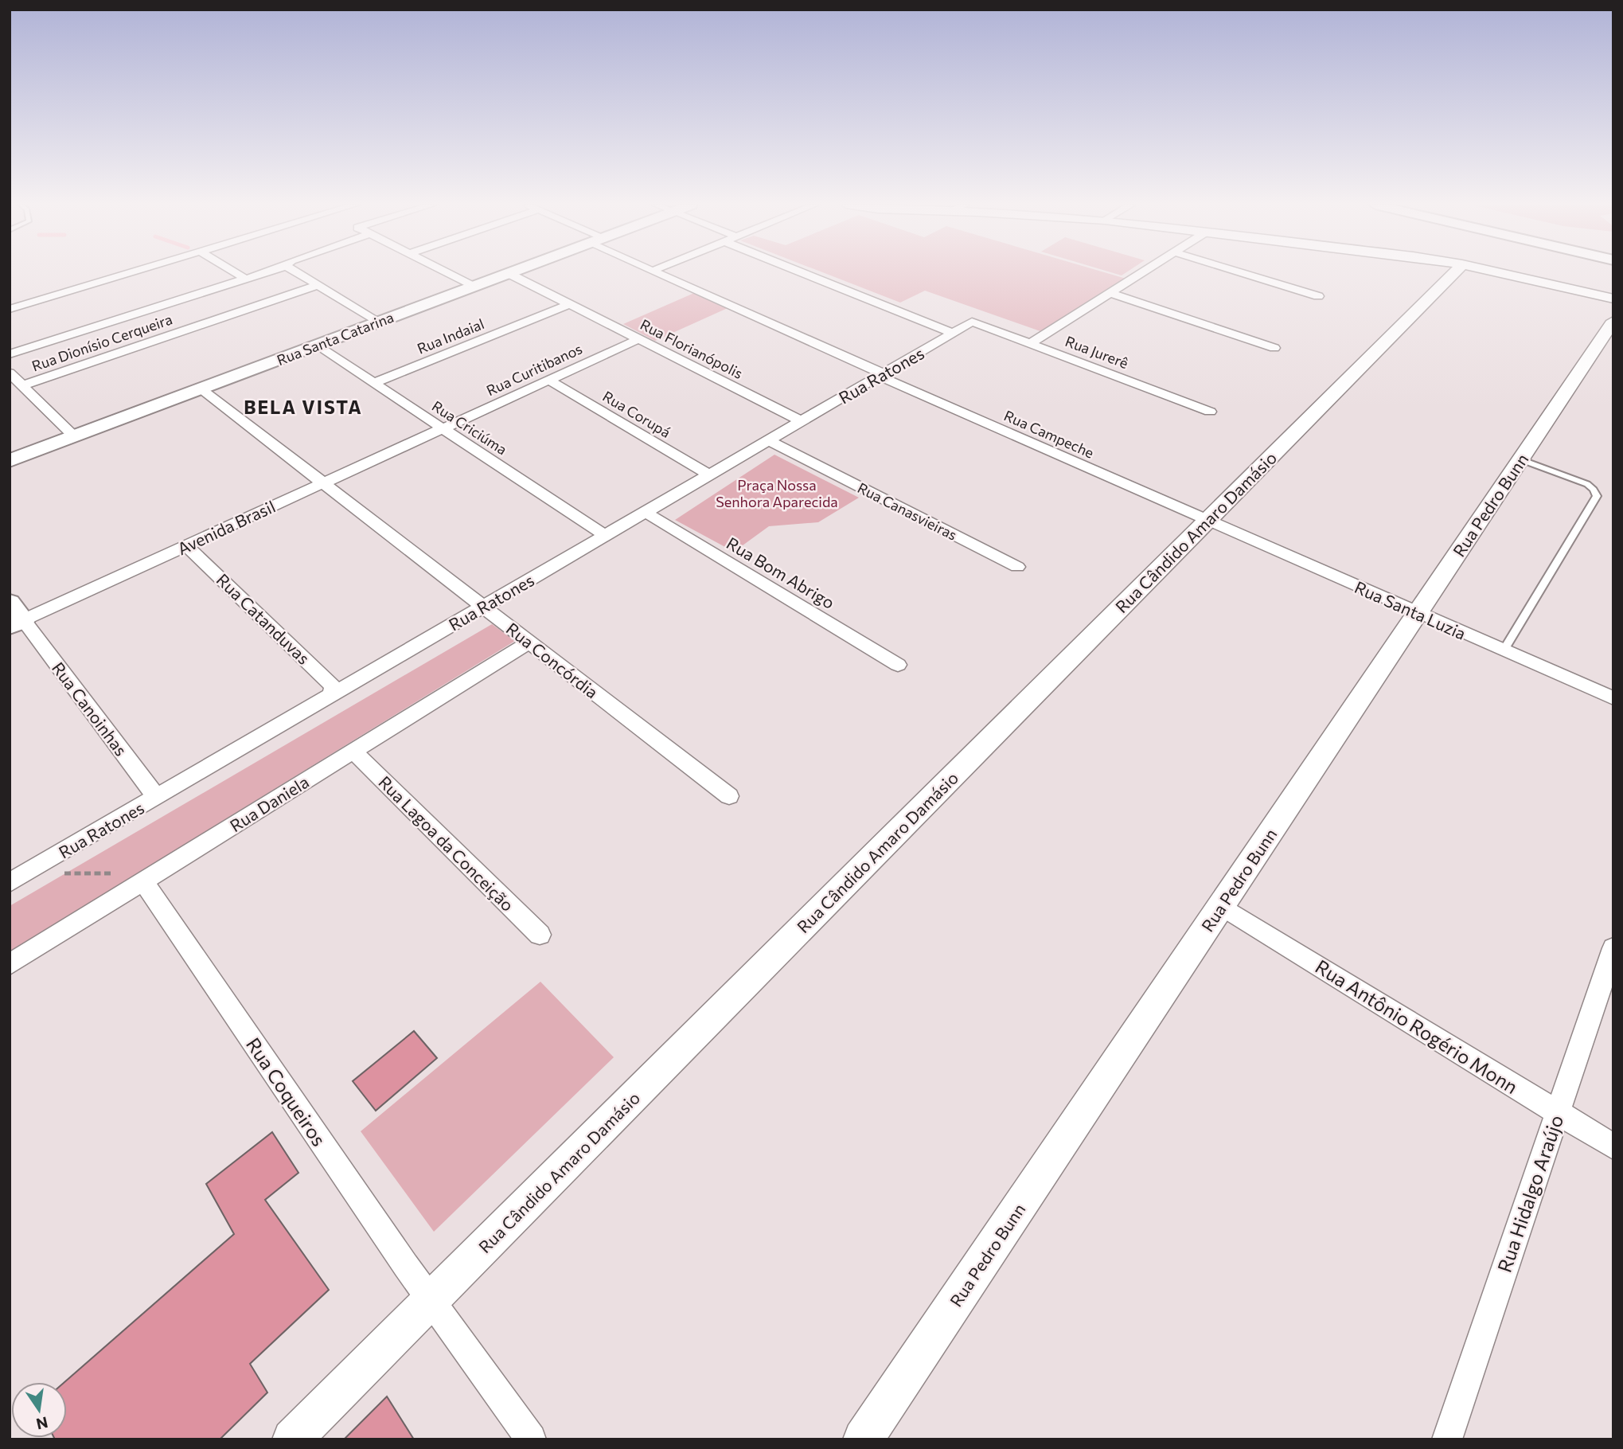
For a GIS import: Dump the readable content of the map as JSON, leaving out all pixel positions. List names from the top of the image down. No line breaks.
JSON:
{"streets":{"main road":["Rua Santa Catarina"],"street":["Rua Indaial","Rua Dionísio Cerqueira","Rua Florianópolis","Rua Jurerê","Rua Curitibanos","Rua Ratones","Rua Corupá","Rua Criciúma","Rua Campeche","Rua Pedro Bunn","Rua Canasvieiras","Avenida Brasil","Rua Cândido Amaro Damásio","Rua Bom Abrigo","Rua Santa Luzia","Rua Catanduvas","Rua Concórdia","Rua Canoinhas","Rua Daniela","Rua Lagoa da Conceição","Rua Antônio Rogério Monn","Rua Coqueiros","Rua Hidalgo Araújo"]},"crossings":[["Rua Indaial","Rua Florianópolis"],["Rua Indaial","Rua Criciúma"],["Rua Santa Catarina","Rua Florianópolis"],["Rua Santa Catarina","Rua Criciúma"],["Rua Santa Catarina","Rua Concórdia"],["Rua Florianópolis","Rua Curitibanos"],["Rua Florianópolis","Rua Ratones"],["Rua Jurerê","Rua Ratones"],["Rua Curitibanos","Rua Corupá"],["Rua Curitibanos","Rua Criciúma"],["Rua Curitibanos","Avenida Brasil"],["Rua Ratones","Rua Corupá"],["Rua Ratones","Rua Criciúma"],["Rua Ratones","Rua Campeche"],["Rua Ratones","Rua Canasvieiras"],["Rua Ratones","Rua Bom Abrigo"],["Rua Ratones","Rua Catanduvas"],["Rua Ratones","Rua Concórdia"],["Rua Ratones","Rua Canoinhas"],["Rua Criciúma","Avenida Brasil"],["Rua Campeche","Rua Cândido Amaro Damásio"],["Rua Campeche","Rua Santa Luzia"],["Rua Pedro Bunn","Rua Santa Luzia"],["Rua Pedro Bunn","Rua Antônio Rogério Monn"],["Avenida Brasil","Rua Catanduvas"],["Avenida Brasil","Rua Concórdia"],["Avenida Brasil","Rua Canoinhas"],["Rua Cândido Amaro Damásio","Rua Santa Luzia"],["Rua Cândido Amaro Damásio","Rua Coqueiros"],["Rua Concórdia","Rua Daniela"],["Rua Daniela","Rua Lagoa da Conceição"],["Rua Daniela","Rua Coqueiros"],["Rua Antônio Rogério Monn","Rua Hidalgo Araújo"]],"districts":["BELA VISTA"],"parks":["Praça Nossa Senhora Aparecida"],"north":"bottom"}
